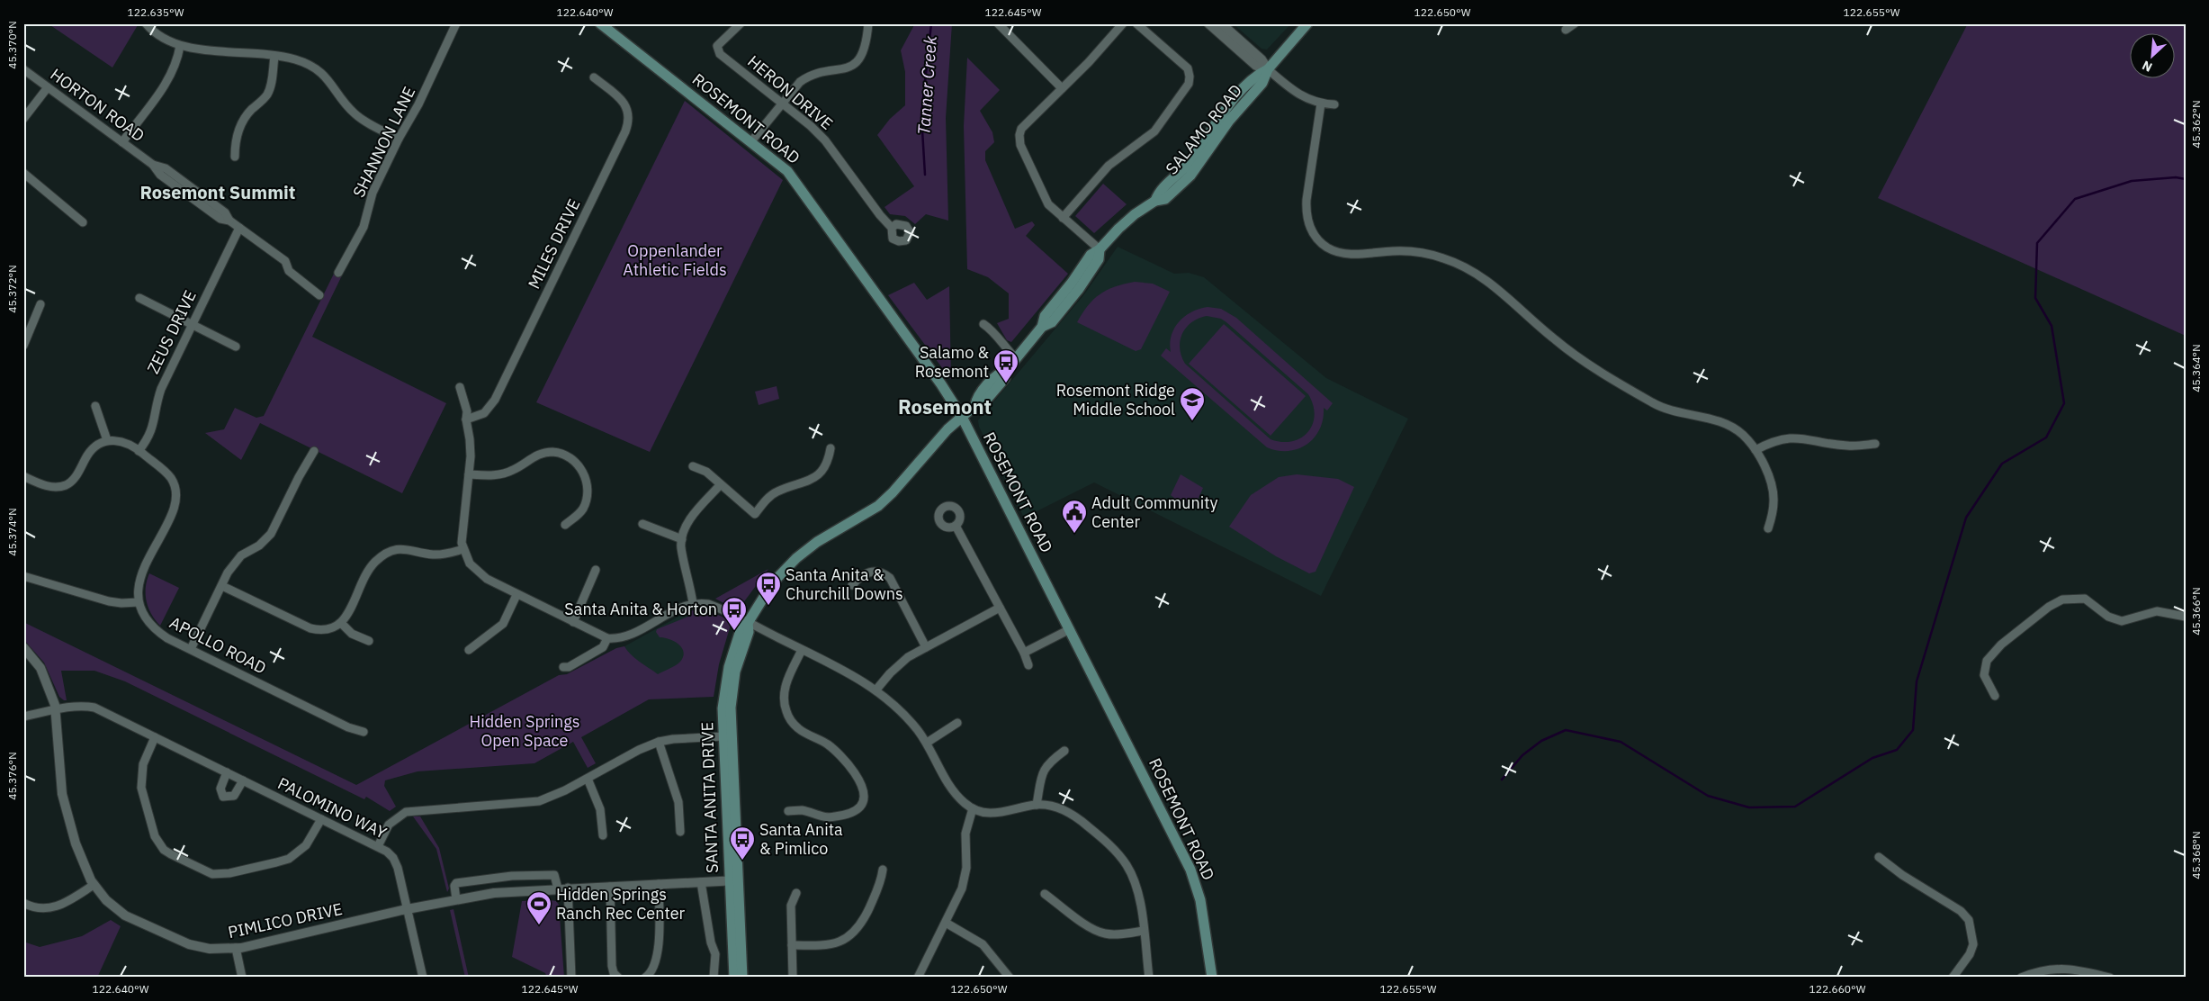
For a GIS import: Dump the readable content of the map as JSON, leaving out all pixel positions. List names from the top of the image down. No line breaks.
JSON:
{"streets":{"main road":["ROSEMONT ROAD","SALAMO ROAD","SANTA ANITA DRIVE"],"street":["HERON DRIVE","HORTON ROAD","SHANNON LANE","MILES DRIVE","ZEUS DRIVE","APOLLO ROAD","PALOMINO WAY","PIMLICO DRIVE"]},"crossings":[["HORTON ROAD","ZEUS DRIVE"],["ROSEMONT ROAD","SALAMO ROAD"],["ROSEMONT ROAD","SANTA ANITA DRIVE"],["SALAMO ROAD","SANTA ANITA DRIVE"],["SANTA ANITA DRIVE","PIMLICO DRIVE"],["PALOMINO WAY","PIMLICO DRIVE"]],"districts":["Rosemont Summit","Rosemont"],"water":["Tanner Creek"],"parks":["Oppenlander Athletic Fields","Hidden Springs Open Space"],"places":{"bus stop":["Salamo & Rosemont","Santa Anita & Churchill Downs","Santa Anita & Horton","Santa Anita & Pimlico"],"school or university":["Rosemont Ridge Middle School"],"public building":["Adult Community Center"],"sports":["Hidden Springs Ranch Rec Center"]},"north":"bottom left","coordinates":["122.635°W","122.640°W","122.645°W","122.650°W","122.655°W","45.370°N","45.362°N","45.372°N","45.364°N","45.374°N","45.366°N","45.376°N","45.368°N","122.660°W"]}
